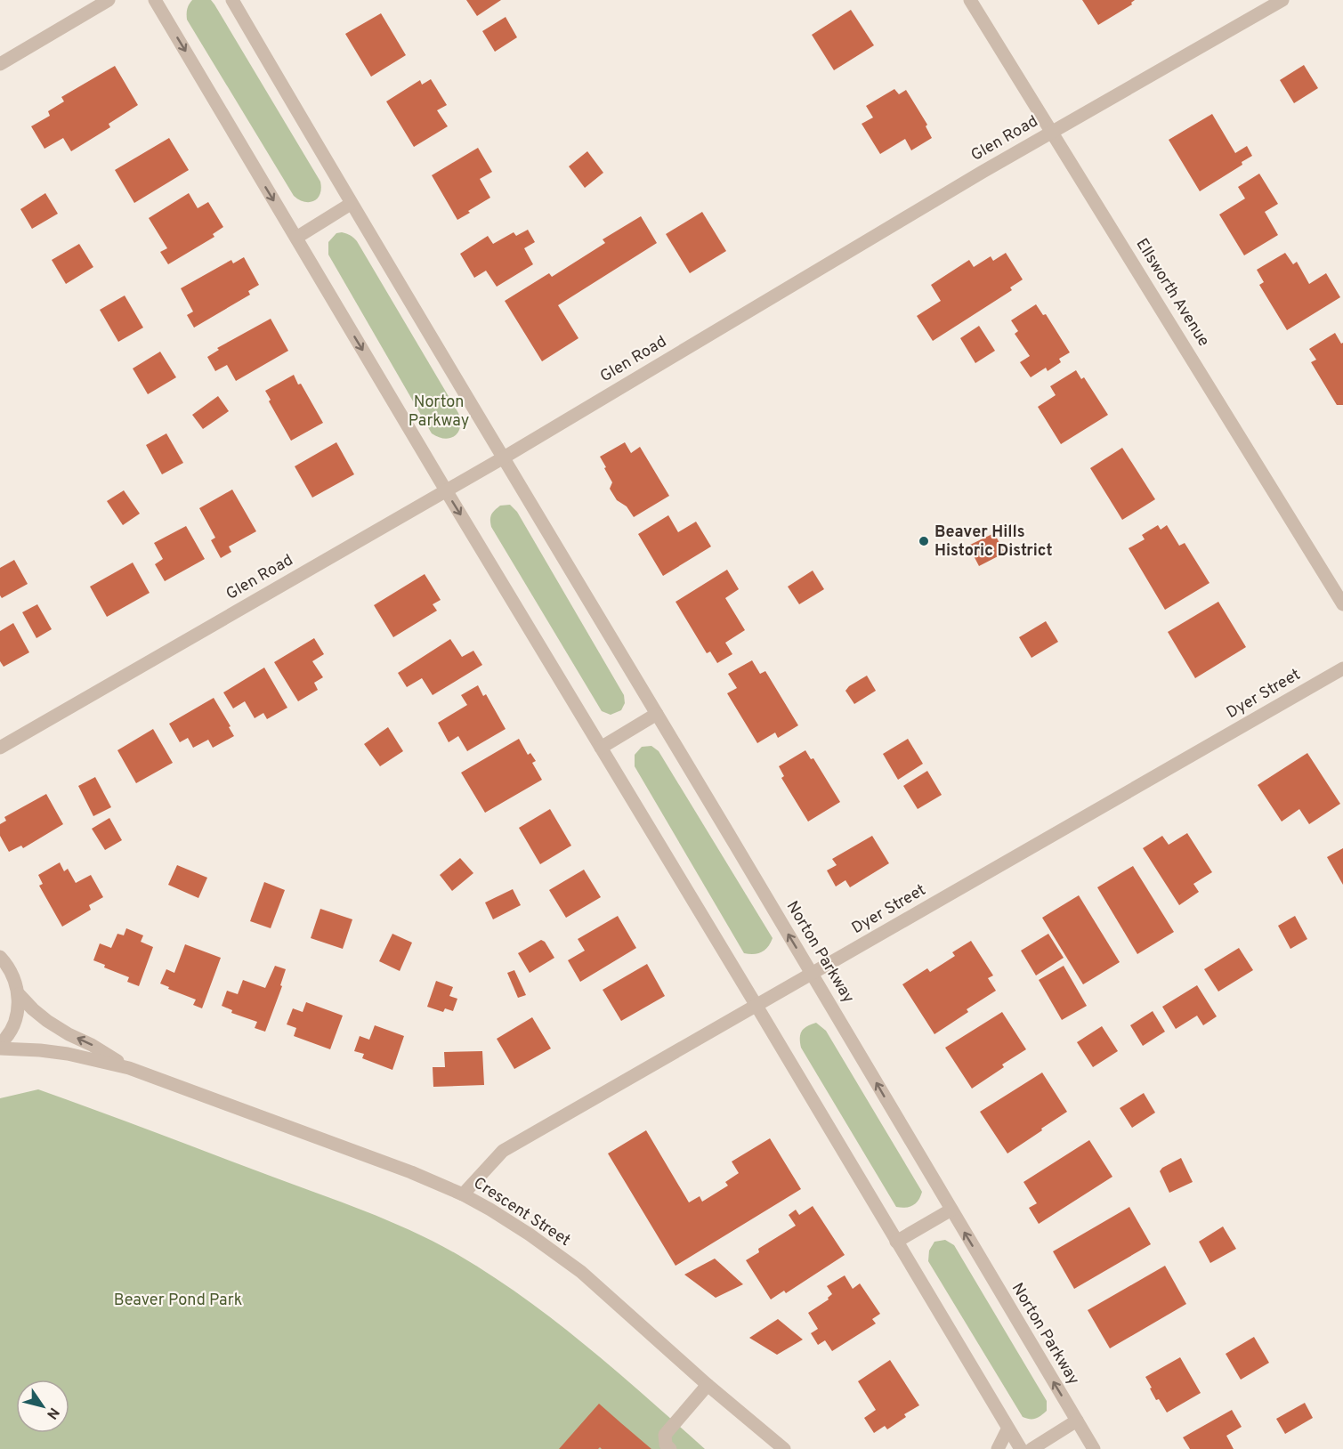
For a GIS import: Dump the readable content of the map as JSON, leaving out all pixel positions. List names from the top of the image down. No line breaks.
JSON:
{"streets":{"street":["Glen Road","Ellsworth Avenue","Dyer Street","Norton Parkway","Crescent Street"]},"crossings":[["Glen Road","Ellsworth Avenue"],["Glen Road","Norton Parkway"],["Dyer Street","Norton Parkway"],["Dyer Street","Crescent Street"]],"parks":["Norton Parkway","Beaver Pond Park"],"places":["Beaver Hills Historic District"],"north":"bottom right"}
